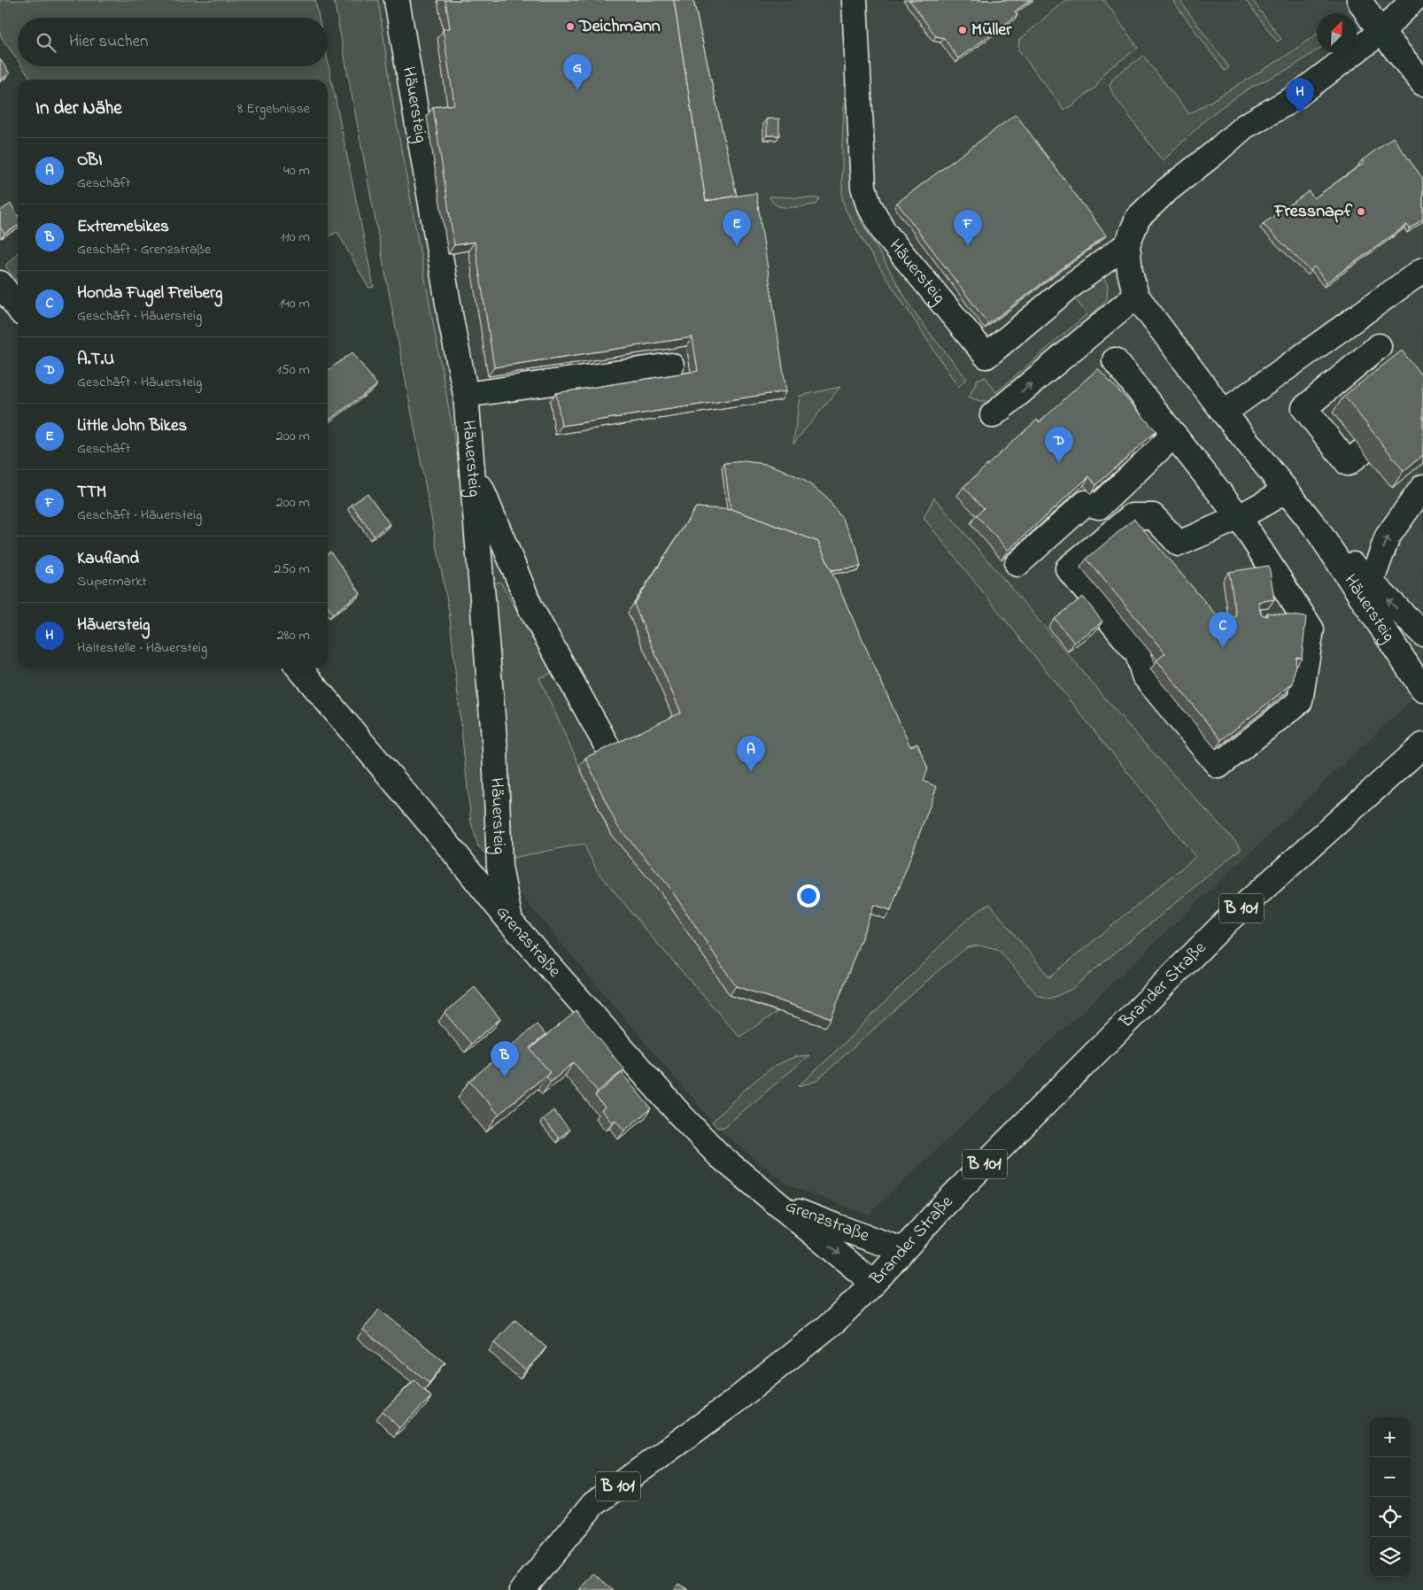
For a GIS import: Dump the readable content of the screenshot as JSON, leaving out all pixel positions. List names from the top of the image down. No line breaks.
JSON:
{"streets":{"street":["Häuersteig","B 101","Grenzstraße","Brander Straße"]},"crossings":[["Häuersteig","Grenzstraße"],["Grenzstraße","Brander Straße"]],"places":["Deichmann","Müller","Fressnapf"],"north":"top right","page":{"search":"Hier suchen","pins":["G","H","E","F","D","C","A","B"],"heading":["In der Nähe","8 Ergebnisse"],"list":[{"mark":"A","name":"OBI","note":"Geschäft","value":"40 m"},{"mark":"B","name":"Extremebikes","note":"Geschäft · Grenzstraße","value":"110 m"},{"mark":"C","name":"Honda Fugel Freiberg","note":"Geschäft · Häuersteig","value":"140 m"},{"mark":"D","name":"A.T.U","note":"Geschäft · Häuersteig","value":"150 m"},{"mark":"E","name":"Little John Bikes","note":"Geschäft","value":"200 m"},{"mark":"F","name":"TTM","note":"Geschäft · Häuersteig","value":"200 m"},{"mark":"G","name":"Kaufland","note":"Supermarkt","value":"250 m"},{"mark":"H","name":"Häuersteig","note":"Haltestelle · Häuersteig","value":"280 m"}],"map_buttons":["+","−"]}}
